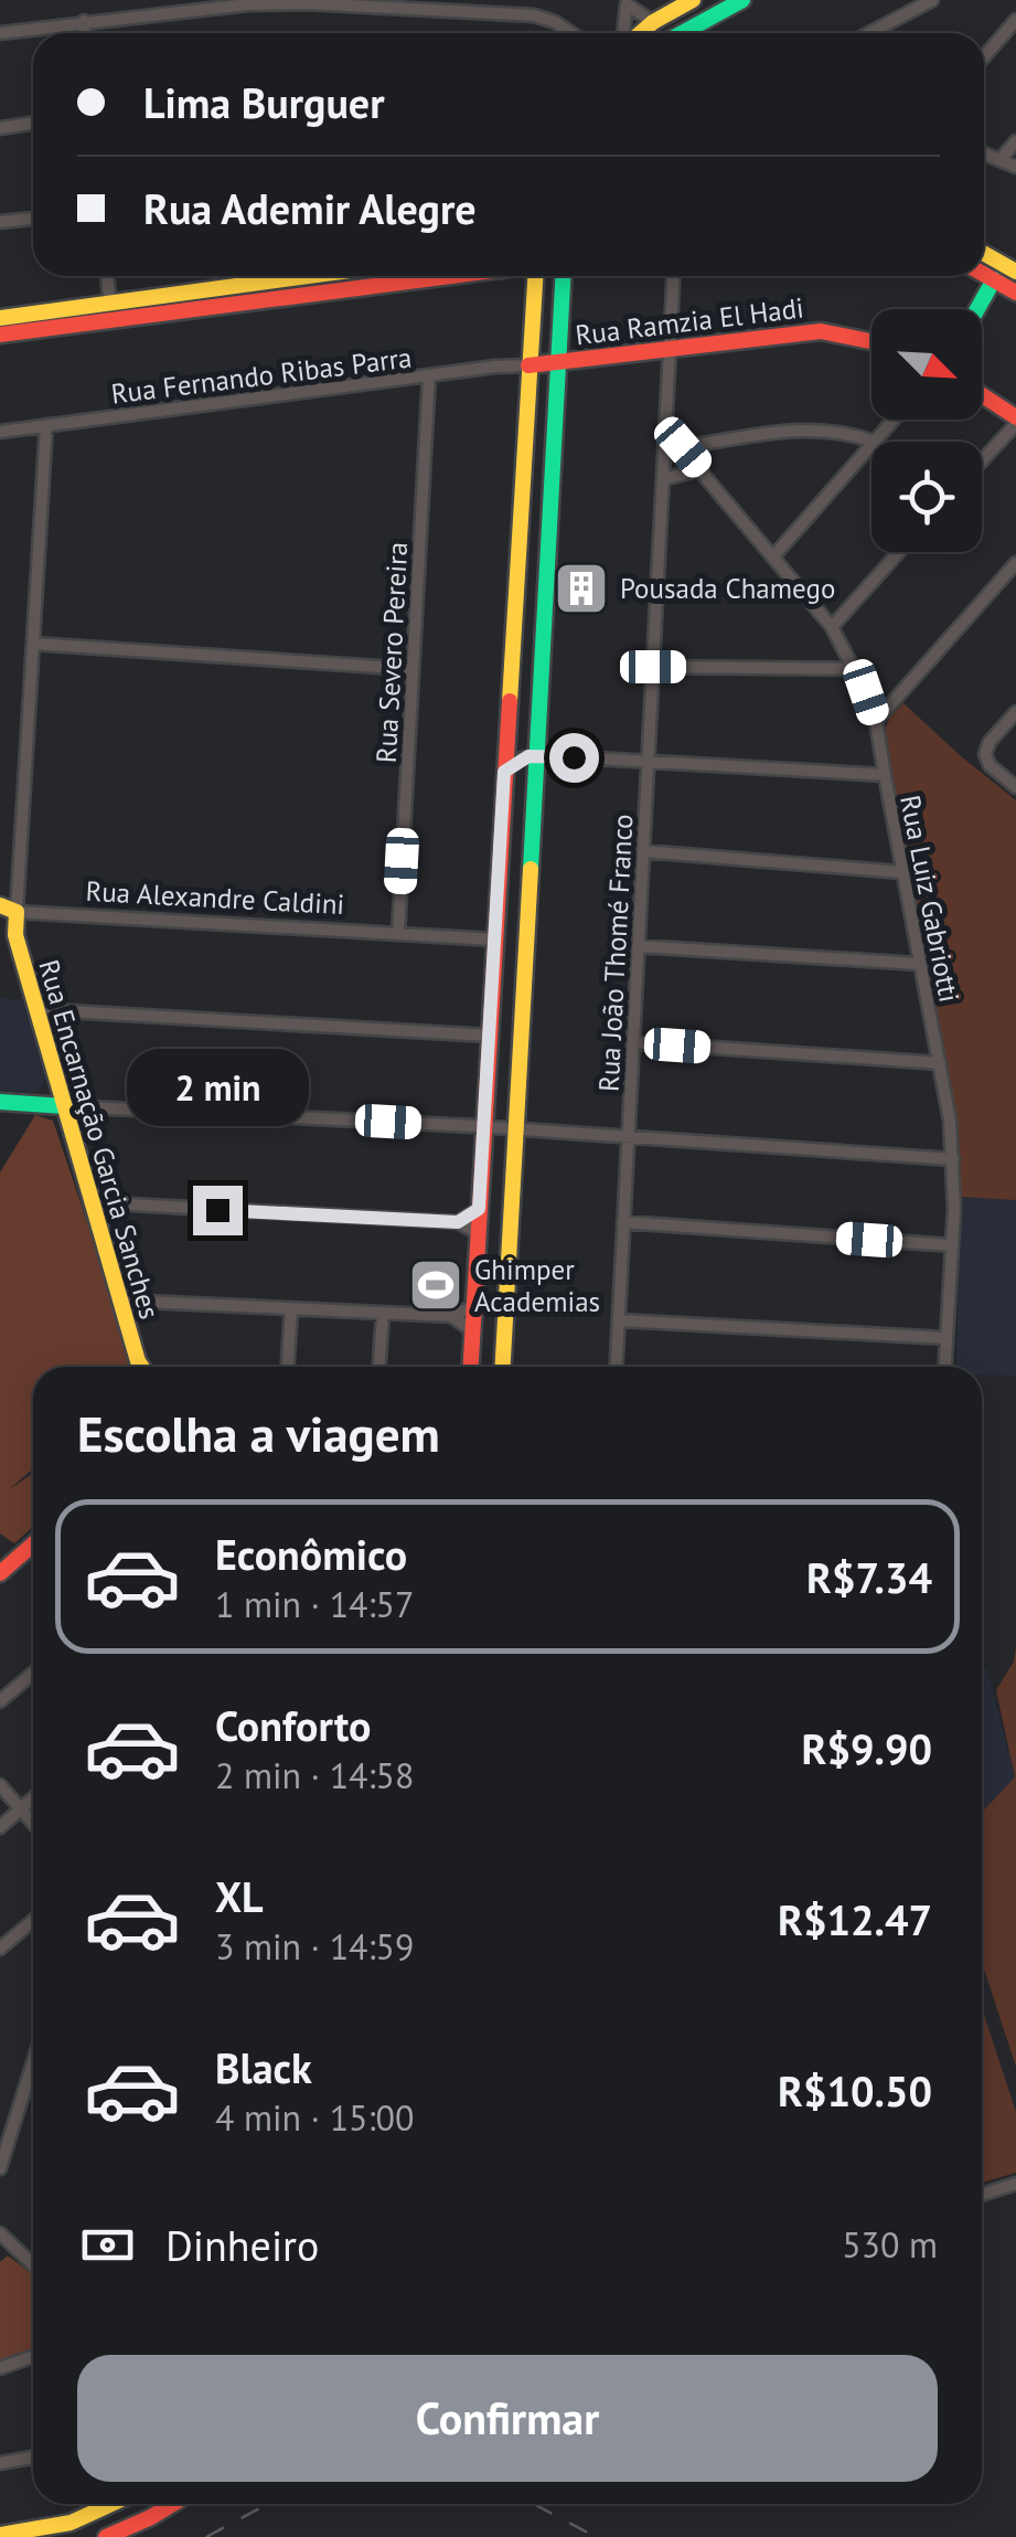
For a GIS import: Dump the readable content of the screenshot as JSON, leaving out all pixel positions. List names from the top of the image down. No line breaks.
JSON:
{"streets":{"main road":["Rua Ramzia El Hadi","Rua Encarnação Garcia Sanches"],"street":["Rua Fernando Ribas Parra","Rua Severo Pereira","Rua Alexandre Caldini","Rua Luiz Gabriotti","Rua João Thomé Franco"]},"crossings":[["Rua Ramzia El Hadi","Rua Fernando Ribas Parra"],["Rua Ramzia El Hadi","Rua João Thomé Franco"],["Rua Fernando Ribas Parra","Rua Severo Pereira"],["Rua Severo Pereira","Rua Alexandre Caldini"],["Rua Alexandre Caldini","Rua Encarnação Garcia Sanches"],["Rua Luiz Gabriotti","Rua João Thomé Franco"]],"places":{"building":["Pousada Chamego"],"sports":["Ghimper Academias"]},"north":"bottom right","page":{"banner":["Lima Burguer","Rua Ademir Alegre"],"bubble":"2 min","heading":"Escolha a viagem","list":[{"name":"Econômico","note":"1 min · 14:57","value":"R$7.34"},{"name":"Conforto","note":"2 min · 14:58","value":"R$9.90"},{"name":"XL","note":"3 min · 14:59","value":"R$12.47"},{"name":"Black","note":"4 min · 15:00","value":"R$10.50"}],"pay":["Dinheiro","530 m"],"buttons":"Confirmar"}}
